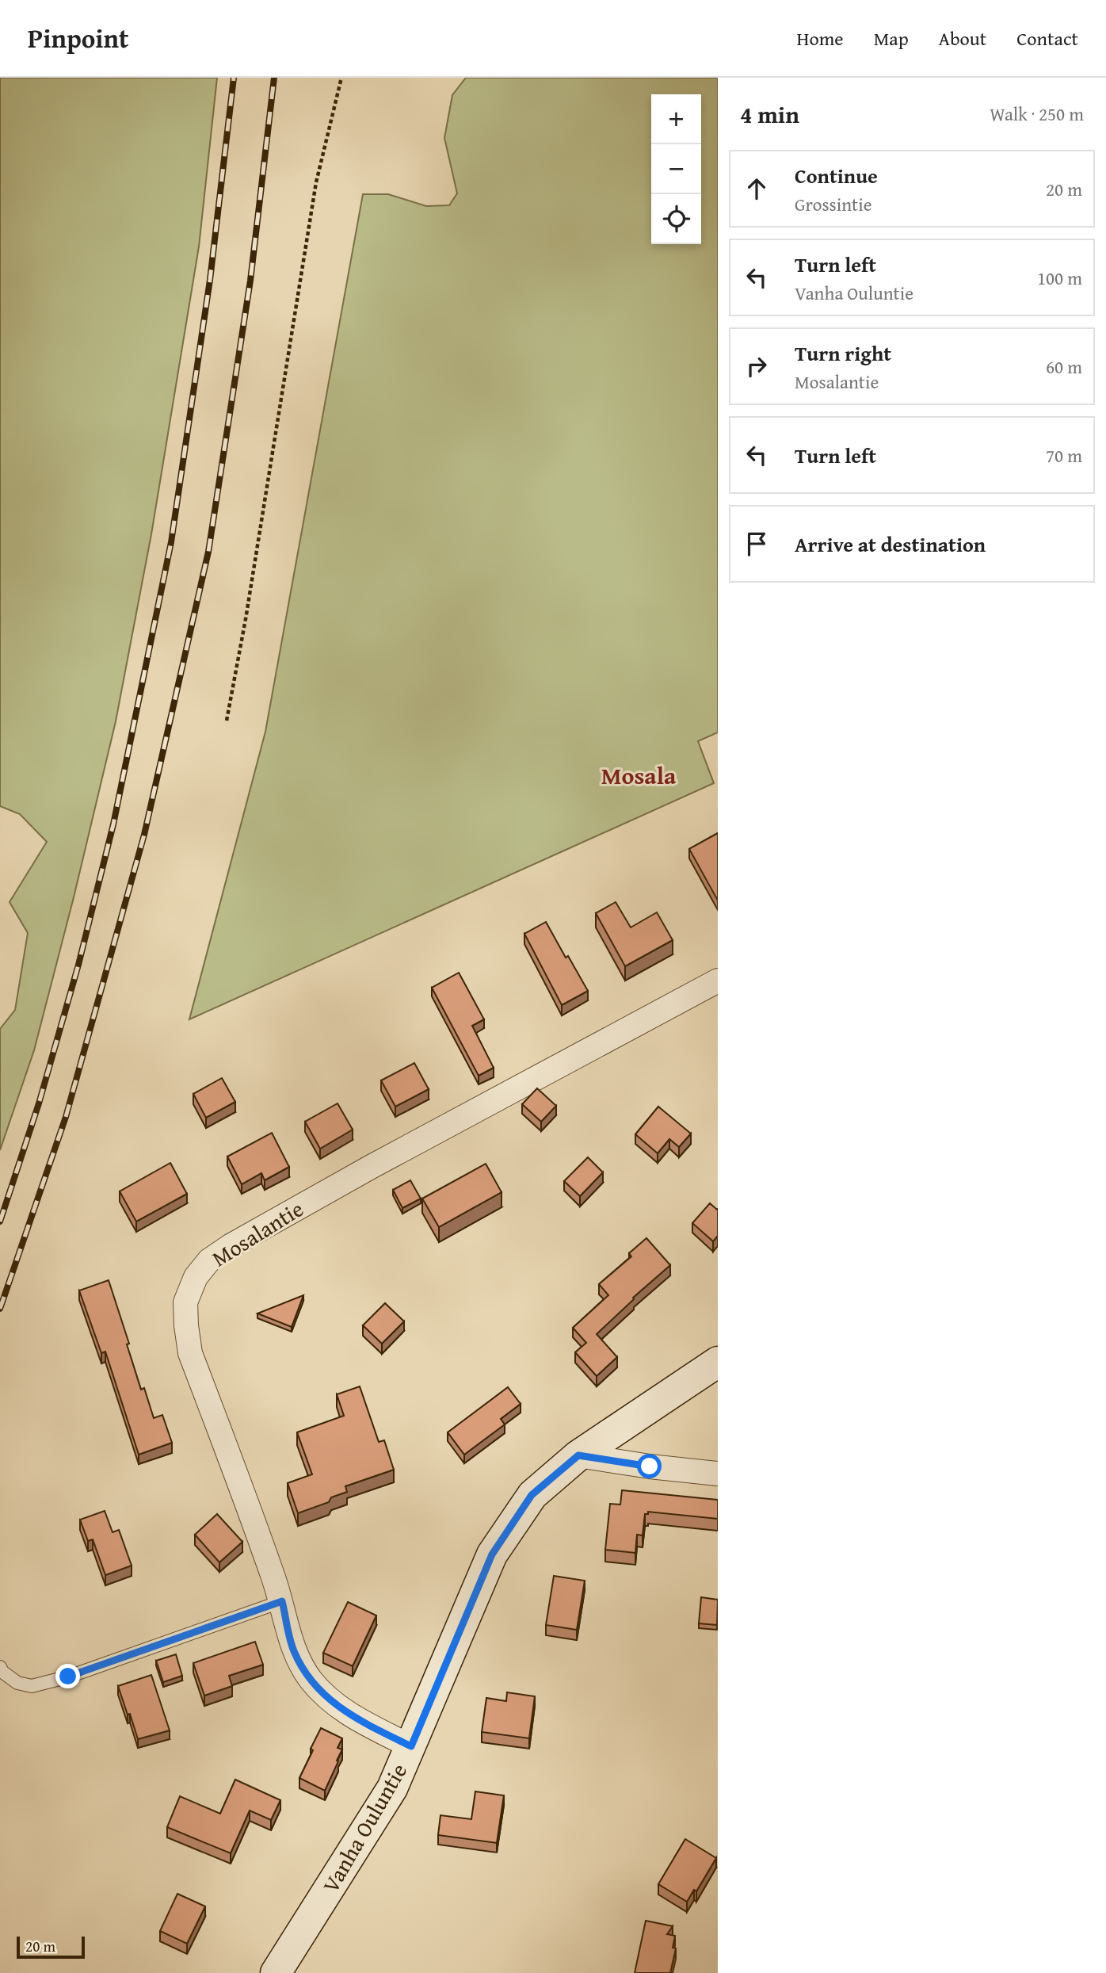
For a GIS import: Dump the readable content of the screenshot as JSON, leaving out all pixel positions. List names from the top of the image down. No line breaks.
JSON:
{"streets":{"street":["Mosalantie","Vanha Ouluntie"]},"crossings":[["Mosalantie","Vanha Ouluntie"]],"districts":["Mosala"],"scale_bar":"20 m","page":{"header":"Pinpoint","nav":["Home","Map","About","Contact"],"heading":["4 min","Walk · 250 m"],"map_buttons":["+","−"],"list":[["Continue","Grossintie","20 m"],["Turn left","Vanha Ouluntie","100 m"],["Turn right","Mosalantie","60 m"],["Turn left","70 m"],"Arrive at destination"],"scale":"20 m"}}
